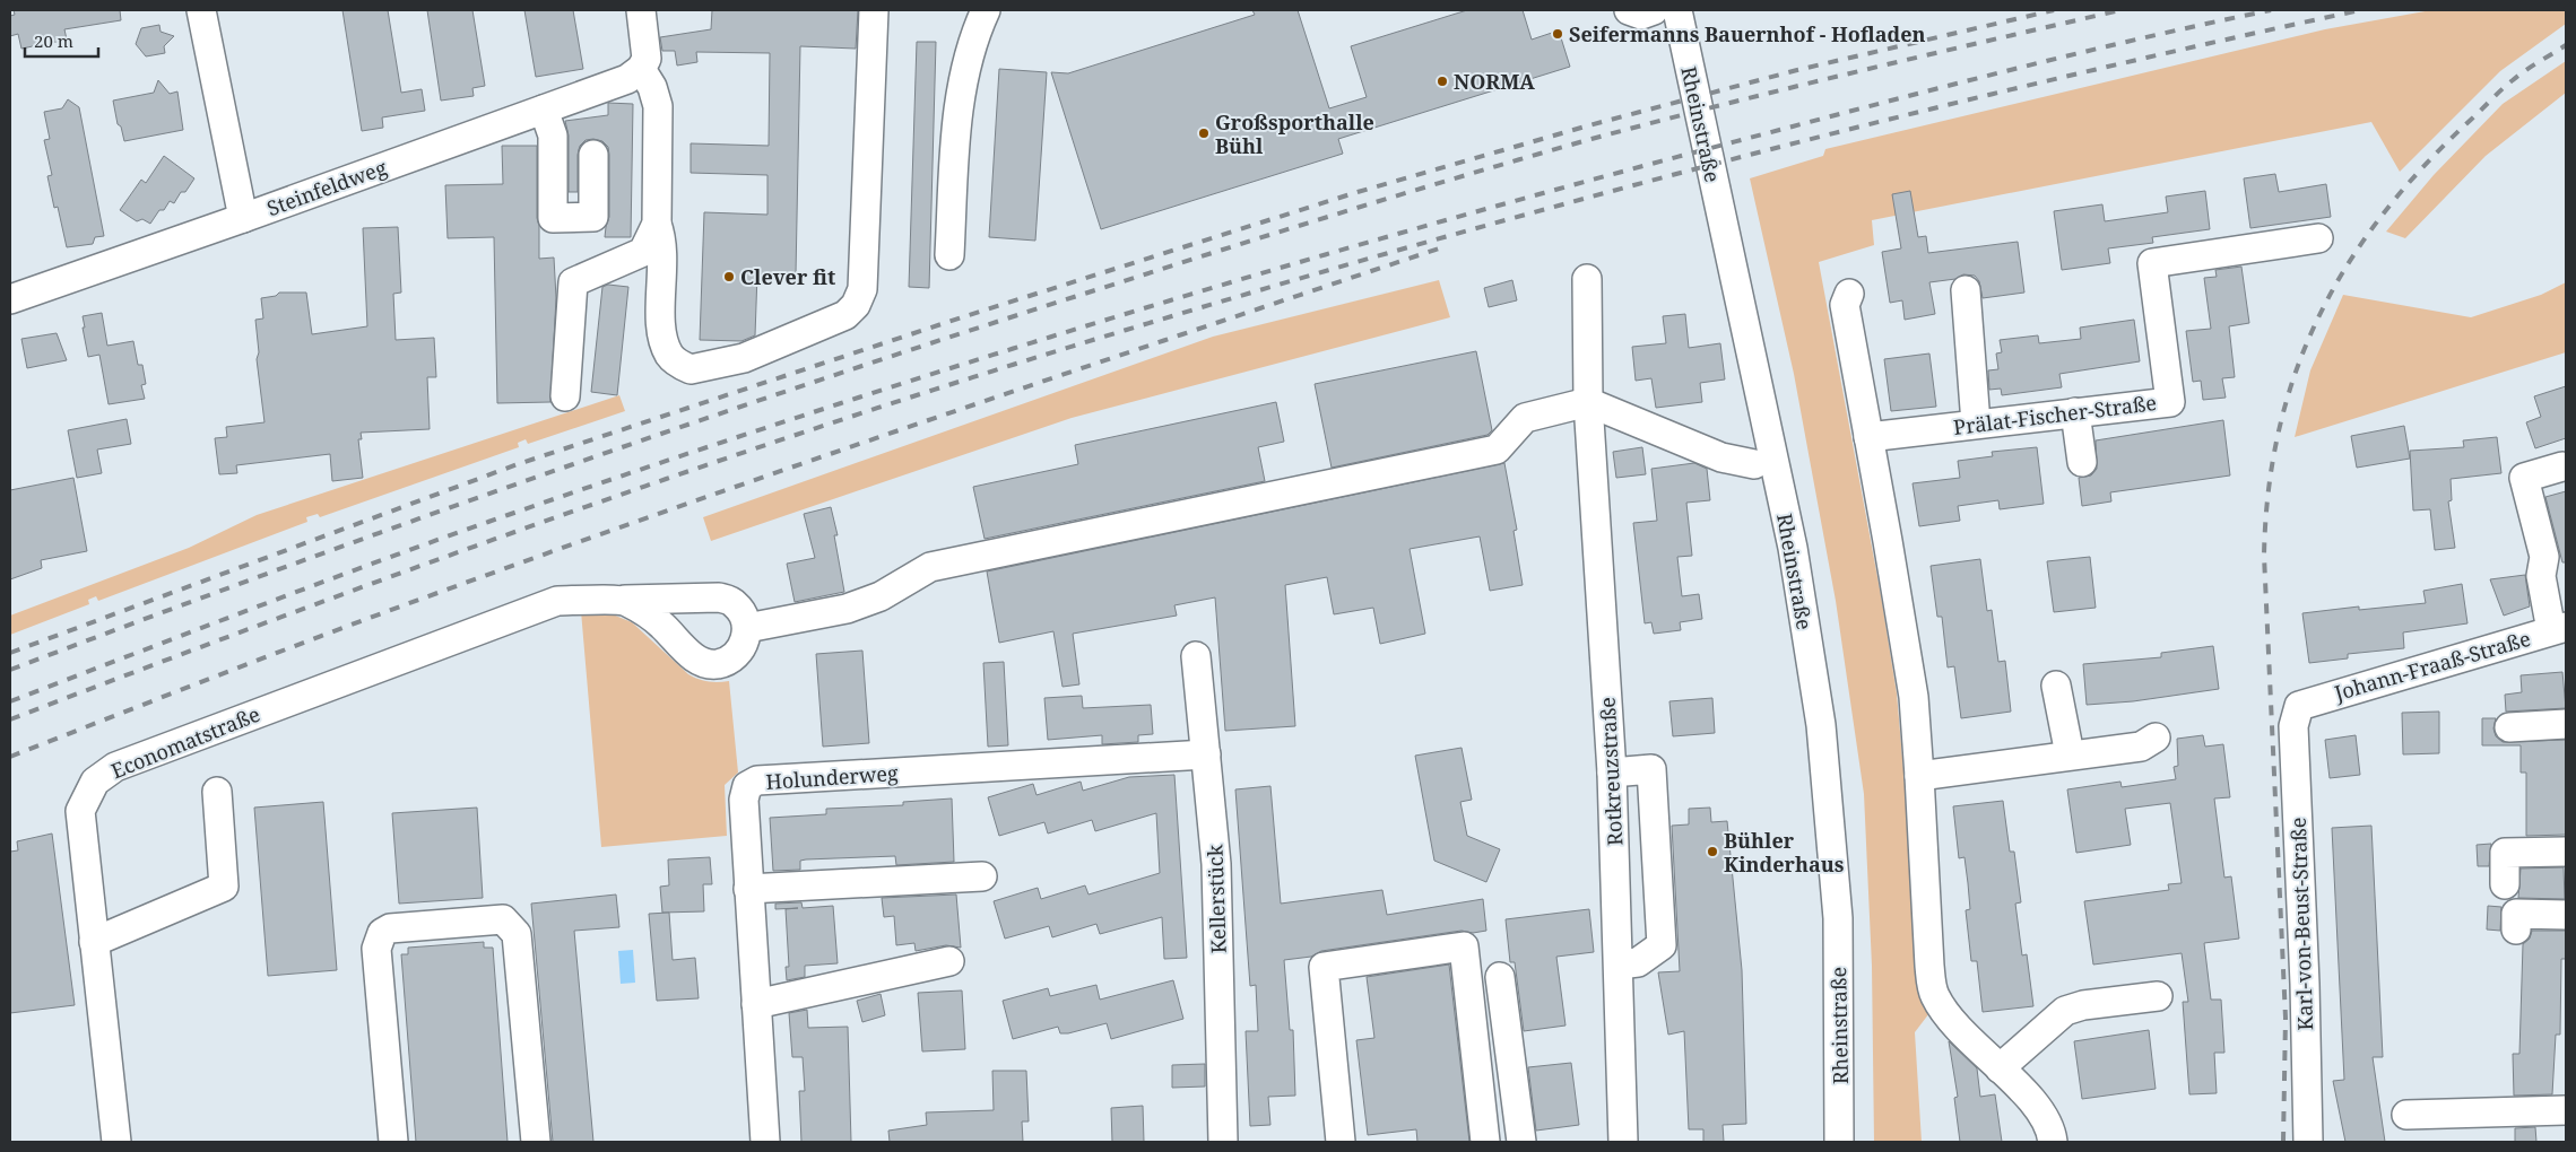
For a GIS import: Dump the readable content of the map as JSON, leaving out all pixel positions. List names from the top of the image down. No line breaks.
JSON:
{"streets":{"street":["Rheinstraße","Steinfeldweg","Prälat-Fischer-Straße","Johann-Fraaß-Straße","Economatstraße","Rotkreuzstraße","Holunderweg","Kellerstück","Karl-von-Beust-Straße"]},"crossings":[["Johann-Fraaß-Straße","Karl-von-Beust-Straße"],["Holunderweg","Kellerstück"]],"places":["Seifermanns Bauernhof - Hofladen","NORMA","Großsporthalle Bühl","Clever fit","Bühler Kinderhaus"],"scale_bar":"20 m"}
